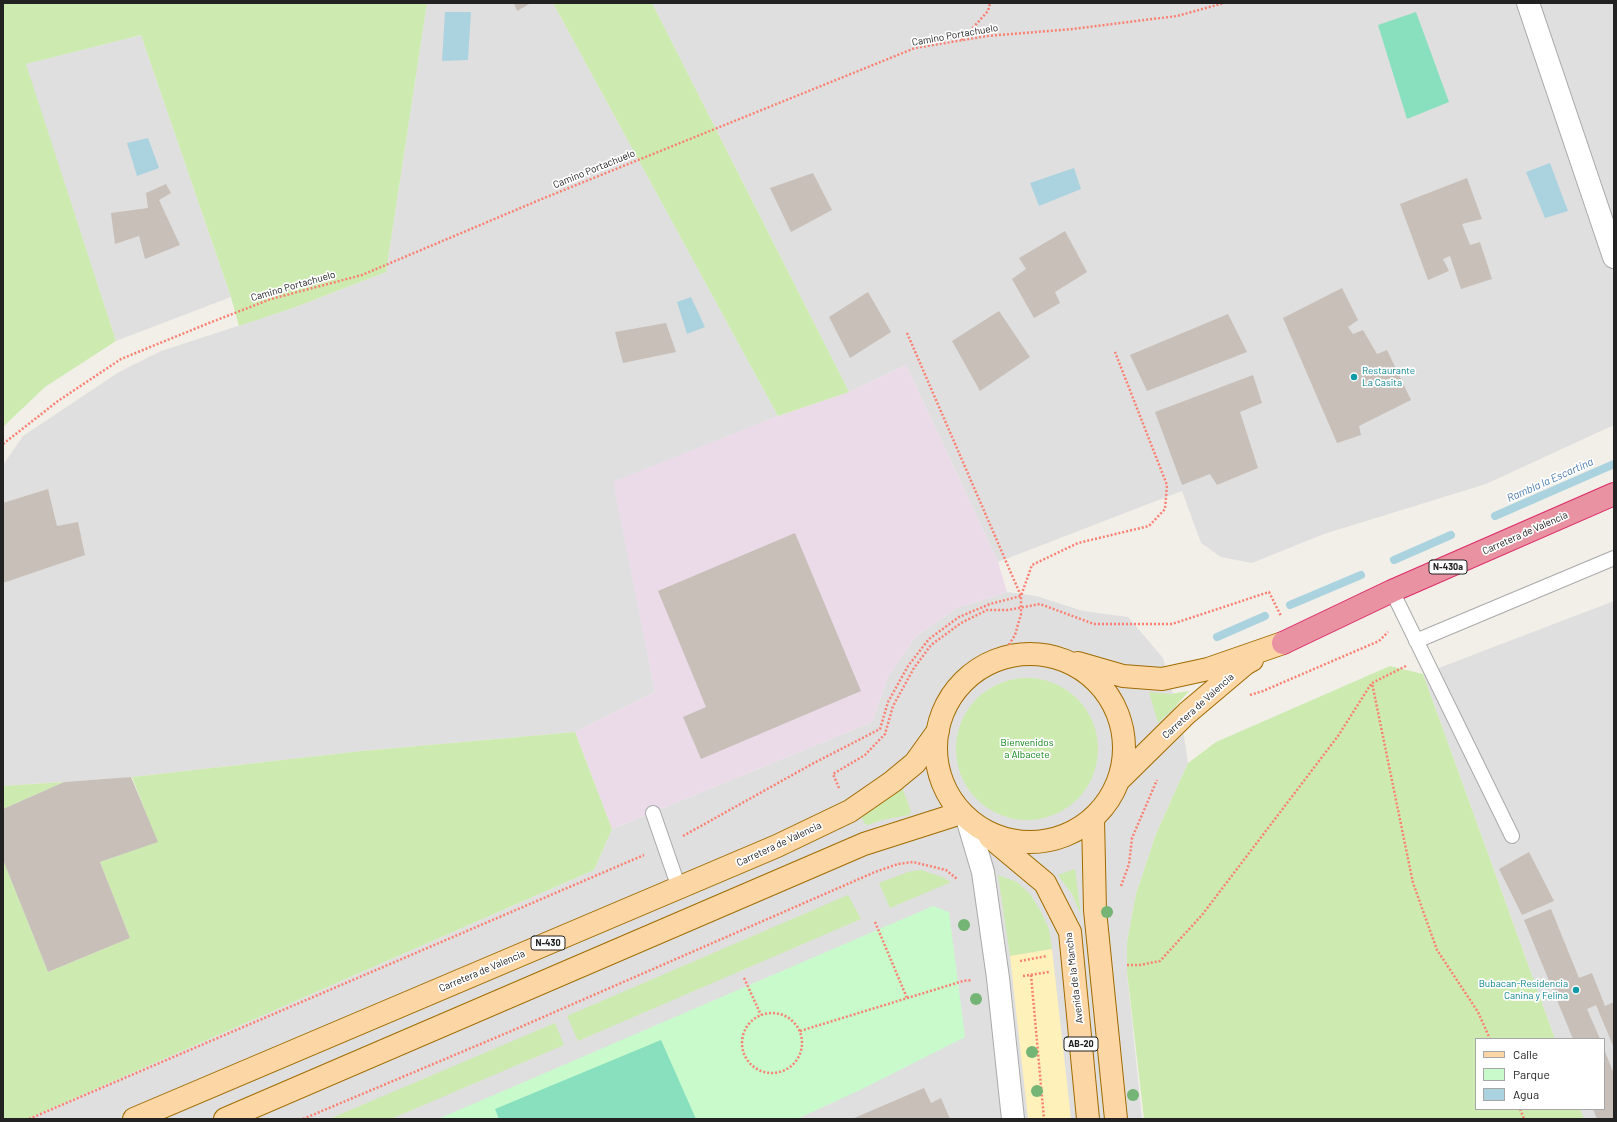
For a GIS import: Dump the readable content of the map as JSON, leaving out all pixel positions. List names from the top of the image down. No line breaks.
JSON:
{"streets":{"highway":["Carretera de Valencia","N-430a"],"main road":["N-430","Avenida de la Mancha","AB-20"],"path":["Camino Portachuelo"]},"crossings":[["Carretera de Valencia","Avenida de la Mancha"]],"water":["Rambla la Escartina"],"parks":["Bienvenidos a Albacete"],"places":["Restaurante La Casita","Bubacan-Residencia Canina y Felina"],"legend":["Calle","Parque","Agua"]}
